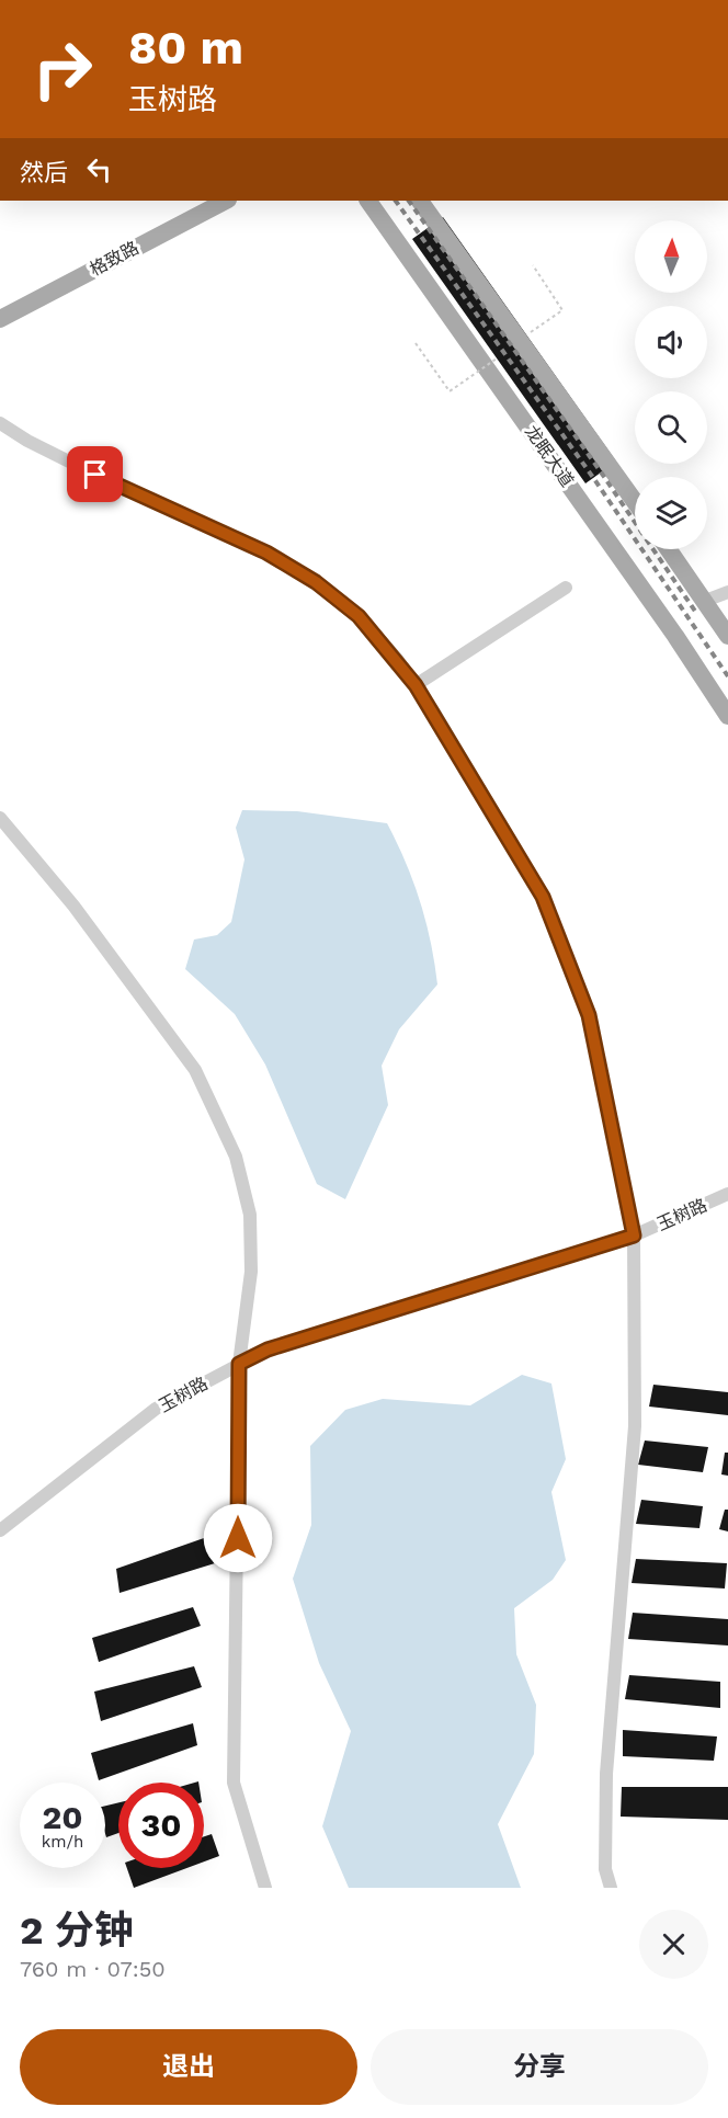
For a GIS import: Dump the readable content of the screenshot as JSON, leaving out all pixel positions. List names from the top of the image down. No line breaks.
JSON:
{"streets":{"main road":["格致路","龙眠大道"],"street":["玉树路"]},"north":"top","page":{"turn":["80 m","玉树路"],"then":"然后","speed":"20 km/h","limit":"30","heading":["2 分钟","760 m · 07:50"],"buttons":["退出","分享"]}}
